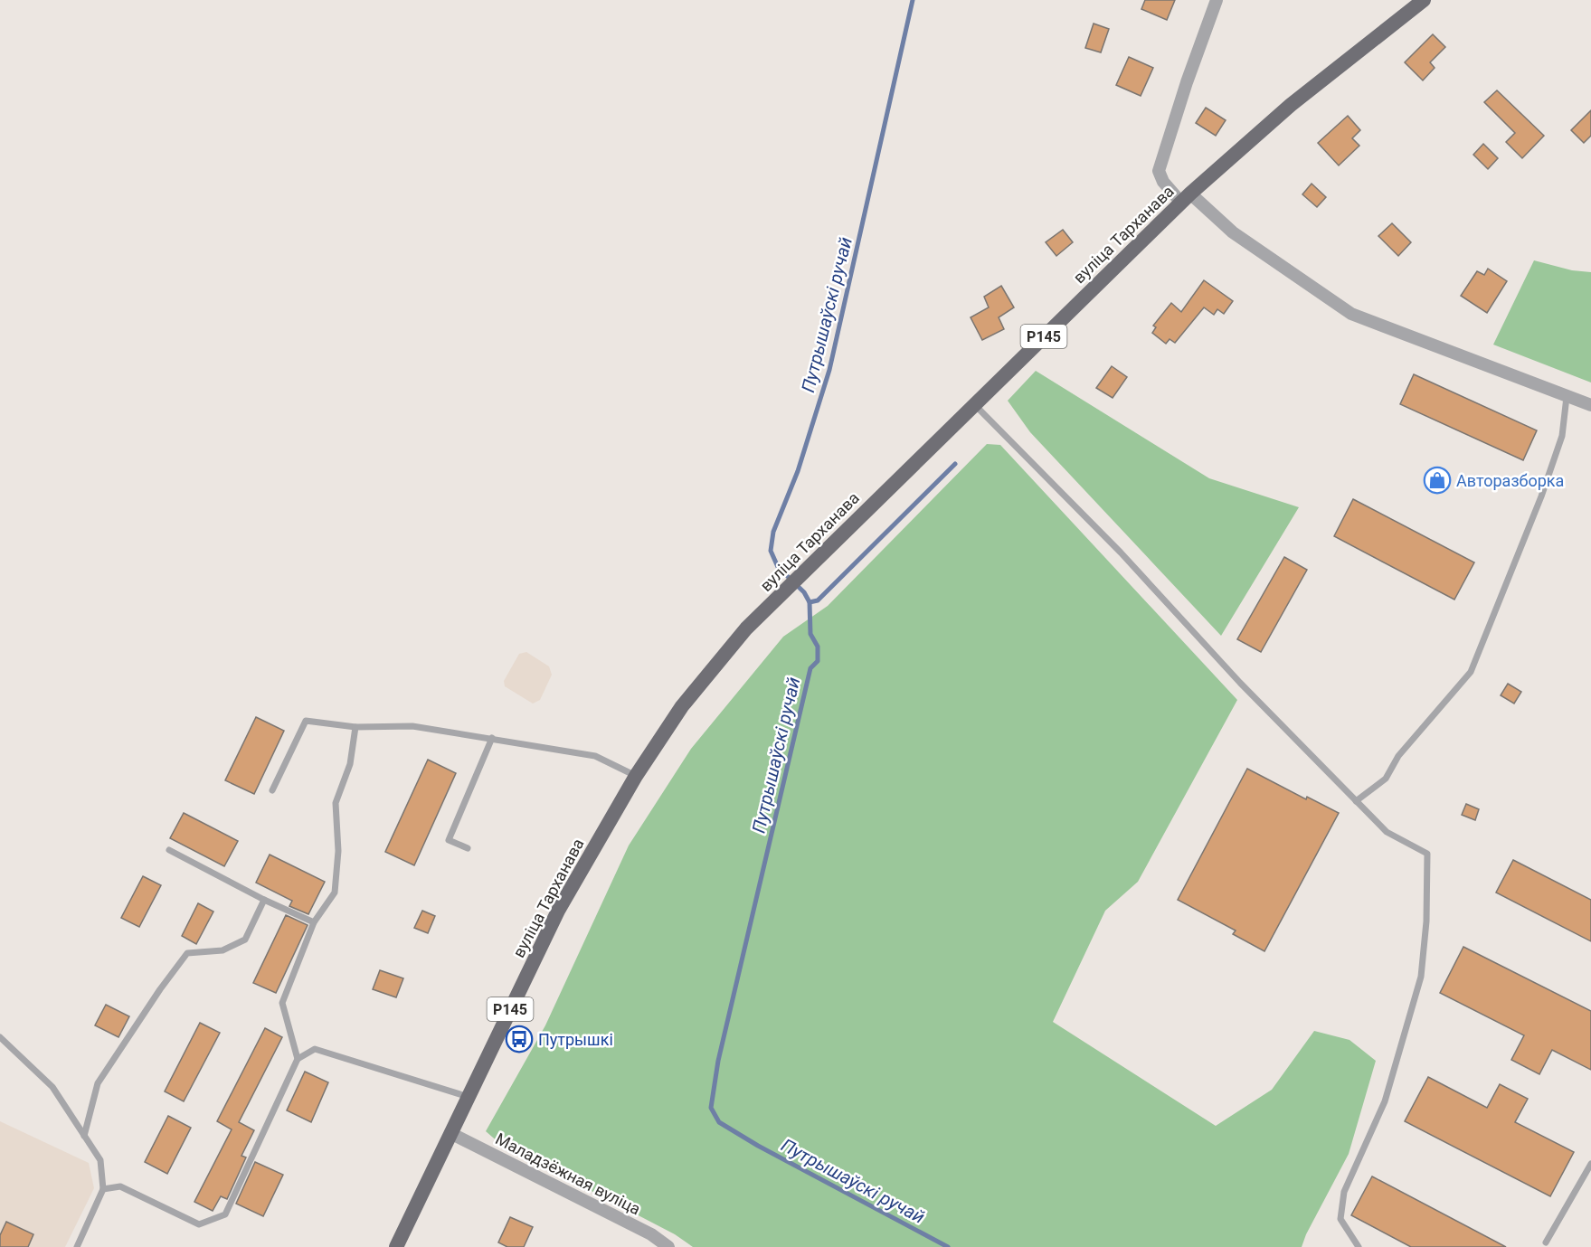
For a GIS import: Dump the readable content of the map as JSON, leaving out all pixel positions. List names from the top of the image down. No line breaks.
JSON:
{"streets":{"main road":["вуліца Тарханава","Р145"],"street":["Маладзёжная вуліца"]},"crossings":[["вуліца Тарханава","Маладзёжная вуліца"]],"water":["Путрышаўскі ручай"],"places":{"shop":["Авторазборка"],"bus stop":["Путрышкі"]}}
